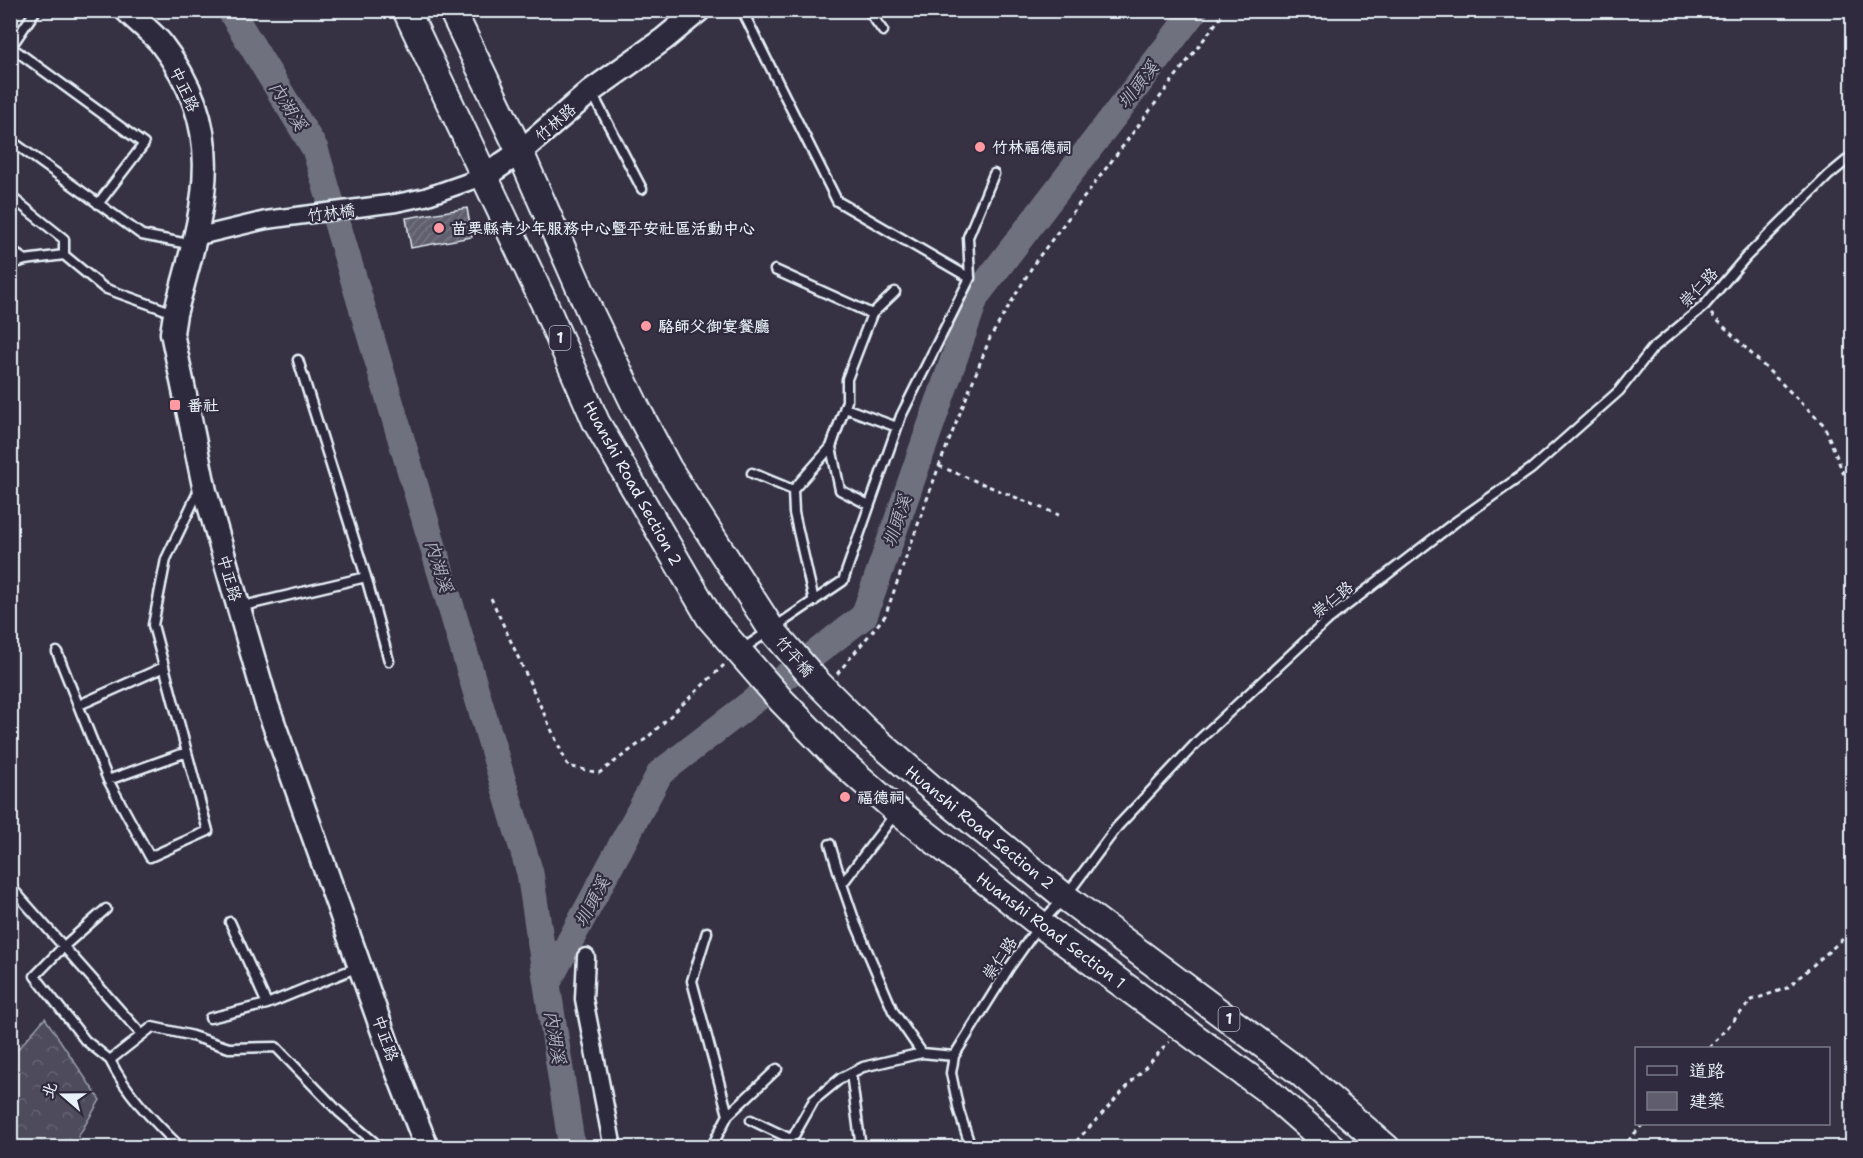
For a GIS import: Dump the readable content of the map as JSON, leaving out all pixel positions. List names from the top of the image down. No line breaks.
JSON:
{"streets":{"main road":["中正路","竹林路","1","Huanshi Road Section 2","竹平橋","Huanshi Road Section 1"],"street":["竹林橋"],"lane":["崇仁路"]},"crossings":[["中正路","竹林橋"],["竹林路","竹林橋"],["竹林路","1"],["竹林路","Huanshi Road Section 2"],["崇仁路","1"],["崇仁路","Huanshi Road Section 2"],["崇仁路","Huanshi Road Section 1"],["1","Huanshi Road Section 2"],["1","竹平橋"],["Huanshi Road Section 2","竹平橋"],["Huanshi Road Section 2","Huanshi Road Section 1"]],"water":["圳頭溪","內湖溪"],"places":{"other":["竹林福德祠","苗栗縣青少年服務中心暨平安社區活動中心","駱師父御宴餐廳","福德祠"],"transit":["番社"]},"legend":["道路","建築"],"north":"left"}
